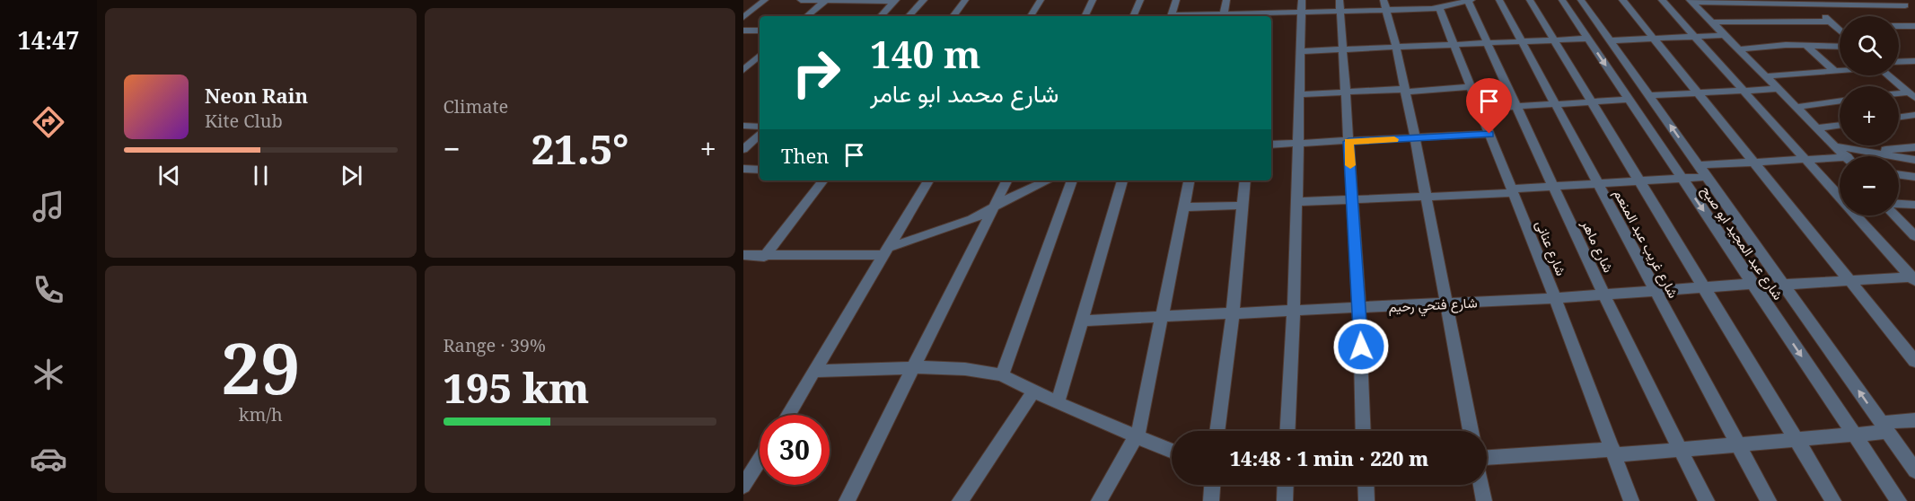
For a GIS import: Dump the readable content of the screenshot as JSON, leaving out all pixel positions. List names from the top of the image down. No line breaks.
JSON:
{"streets":{"street":["شارع عبد المجيد ابو صبح","شارع غريب عبد المنعم","شارع ماهر","شارع عنانى","شارع فتحي رحيم"]},"crossings":[["شارع عبد المجيد ابو صبح","شارع فتحي رحيم"],["شارع غريب عبد المنعم","شارع فتحي رحيم"],["شارع ماهر","شارع فتحي رحيم"],["شارع عنانى","شارع فتحي رحيم"]],"page":{"tabs":"14:47","tile":["Climate",["29","km/h"],["Range · 39%","195 km"]],"map_buttons":["+","−"],"turn":["140 m","شارع محمد ابو عامر"],"song":["Neon Rain","Kite Club"],"heat":["−","21.5°","+"],"then":"Then","limit":"30","trip":"14:48 · 1 min · 220 m"}}
